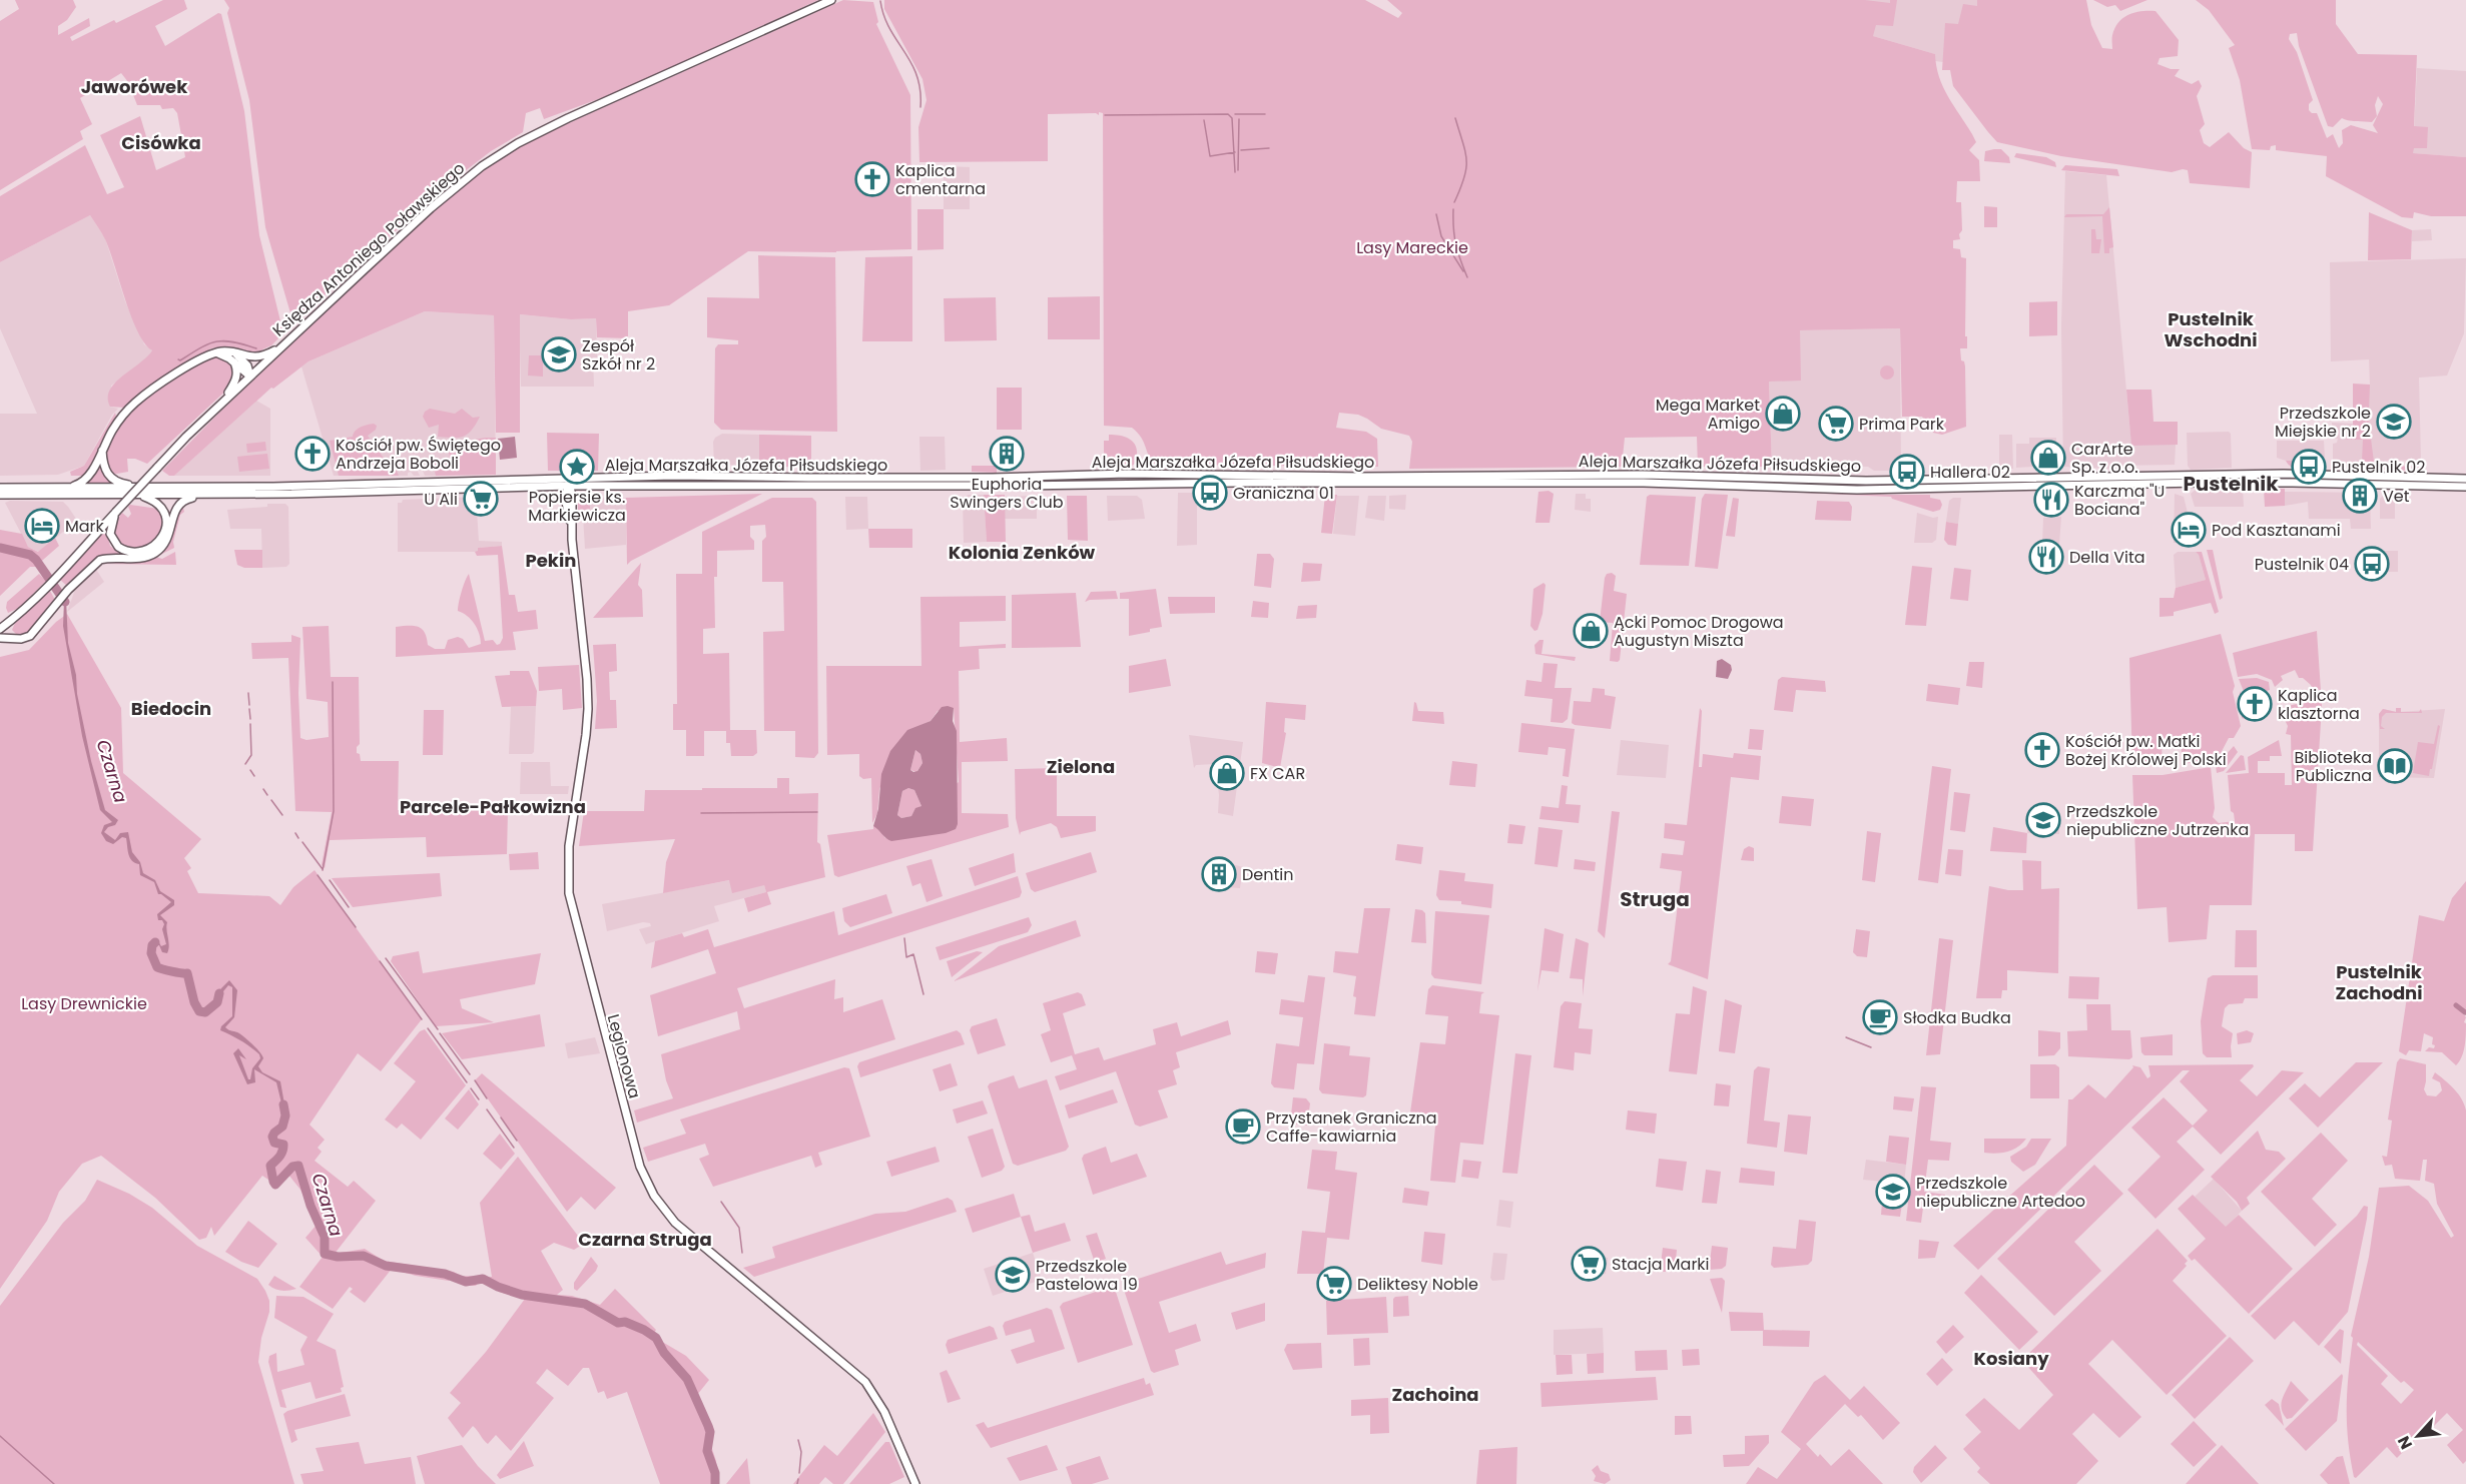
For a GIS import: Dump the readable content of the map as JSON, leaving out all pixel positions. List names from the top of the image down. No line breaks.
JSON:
{"streets":{"main road":["Księdza Antoniego Poławskiego","Aleja Marszałka Józefa Piłsudskiego","Legionowa"]},"crossings":[["Aleja Marszałka Józefa Piłsudskiego","Legionowa"]],"districts":["Jaworówek","Cisówka","Pustelnik Wschodni","Pustelnik","Kolonia Zenków","Pekin","Biedocin","Zielona","Parcele-Pałkowizna","Struga","Pustelnik Zachodni","Czarna Struga","Kosiany","Zachoina"],"water":["Czarna"],"parks":["Lasy Mareckie","Lasy Drewnickie"],"places":{"church":["Kaplica cmentarna","Kościół pw. Świętego Andrzeja Boboli","Kaplica klasztorna","Kościół pw. Matki Bożej Królowej Polski"],"school or university":["Zespół Szkół nr 2","Przedszkole Miejskie nr 2","Przedszkole niepubliczne Jutrzenka","Przedszkole niepubliczne Artedoo","Przedszkole Pastelowa 19"],"shop":["Mega Market Amigo","CarArte Sp. z o.o.","Ącki Pomoc Drogowa Augustyn Miszta","FX CAR"],"supermarket":["Prima Park","U Ali","Stacja Marki","Deliktesy Noble"],"building":["Euphoria Swingers Club","Vet","Dentin"],"place":["Popiersie ks. Markiewicza"],"bus stop":["Pustelnik 02","Hallera 02","Graniczna 01","Pustelnik 04"],"restaurant":["Karczma \"U Bociana\"","Della Vita"],"hotel":["Mark","Pod Kasztanami"],"library":["Biblioteka Publiczna"],"cafe":["Słodka Budka","Przystanek Graniczna Caffe-kawiarnia"]},"north":"bottom left"}
